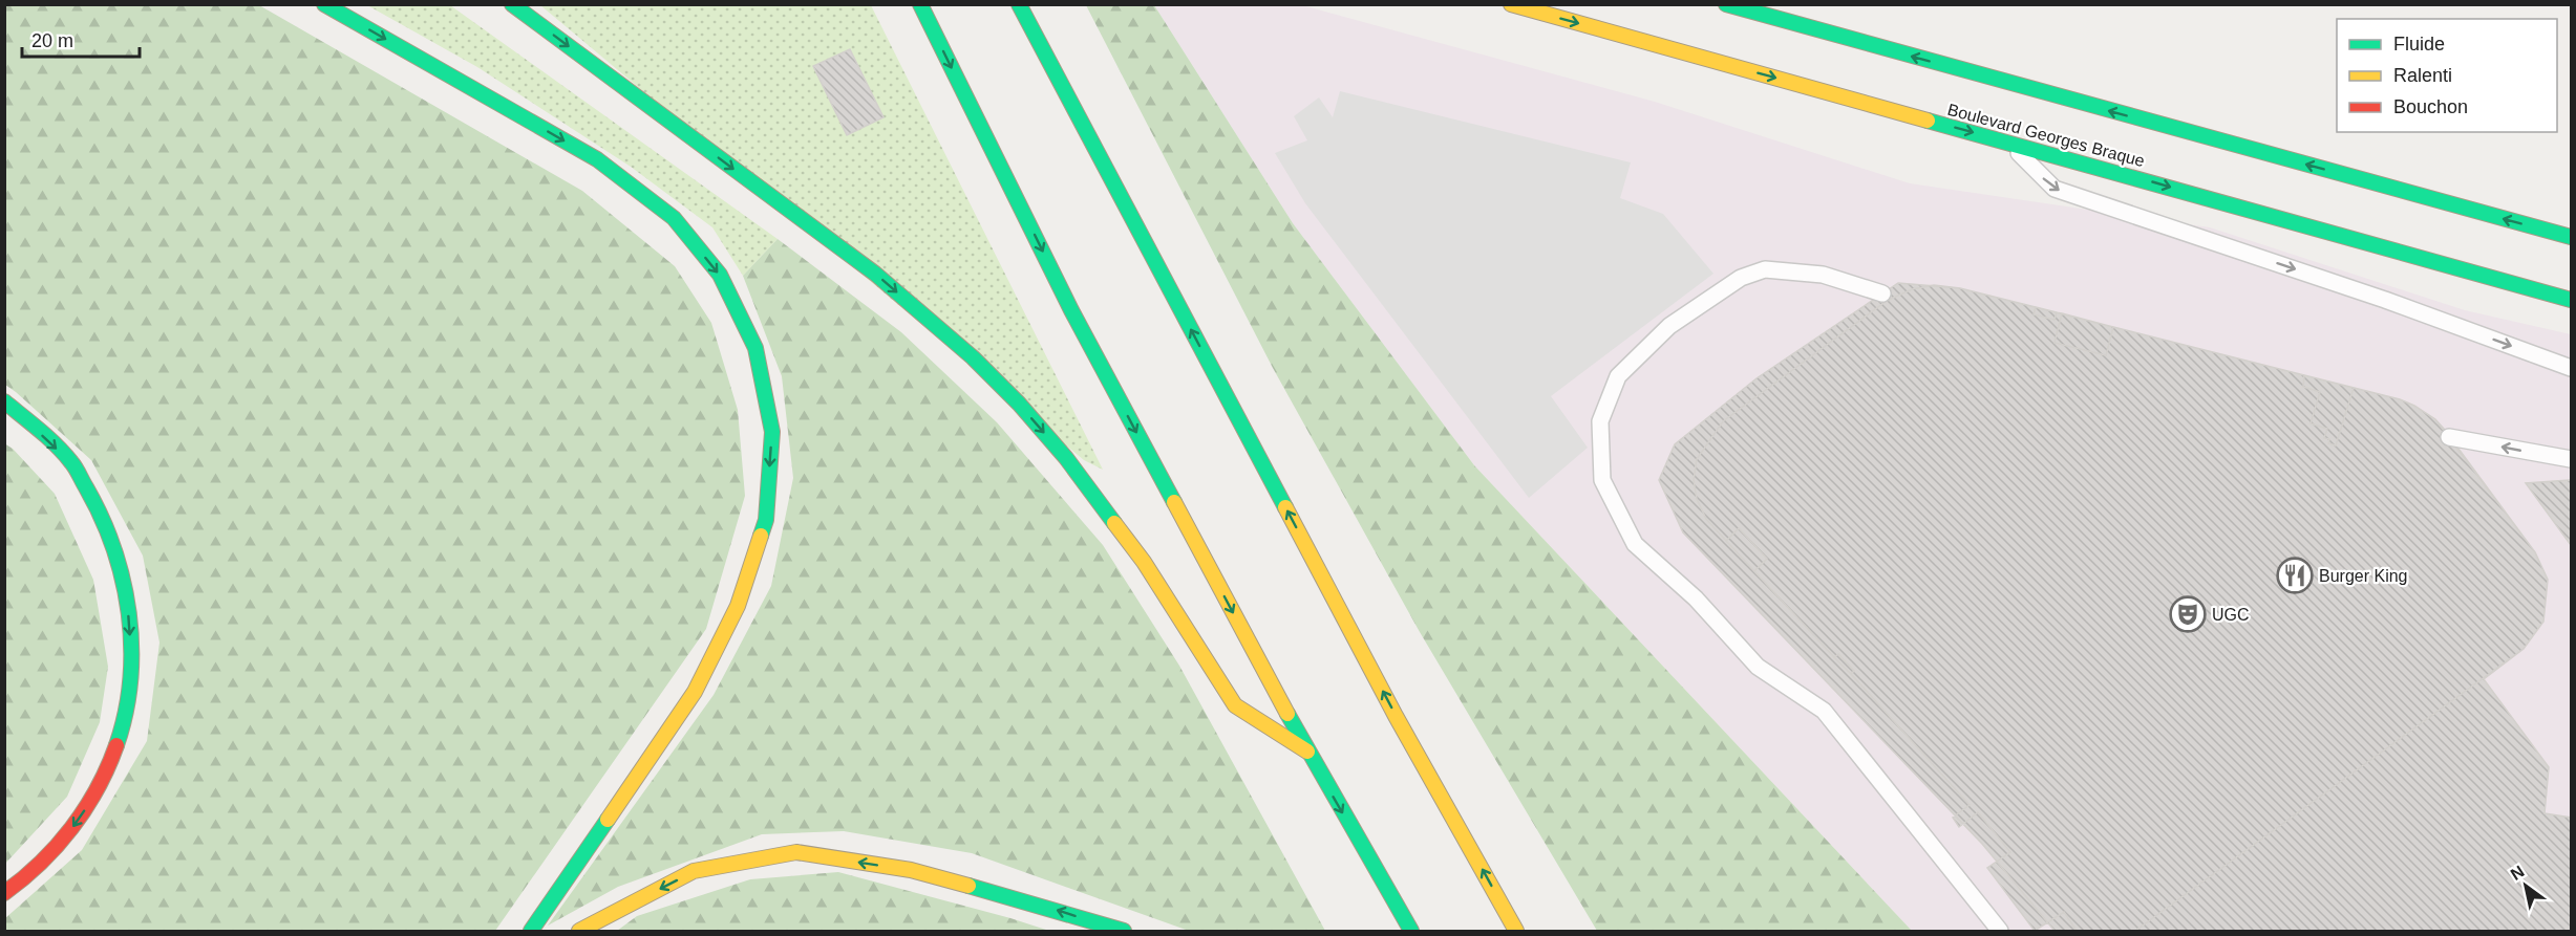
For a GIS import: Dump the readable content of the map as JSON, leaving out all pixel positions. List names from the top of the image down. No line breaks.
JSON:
{"streets":{"main road":["Boulevard Georges Braque"]},"places":{"restaurant":["Burger King"],"theatre":["UGC"]},"legend":["Fluide","Ralenti","Bouchon"],"scale_bar":"20 m","north":"top left"}
